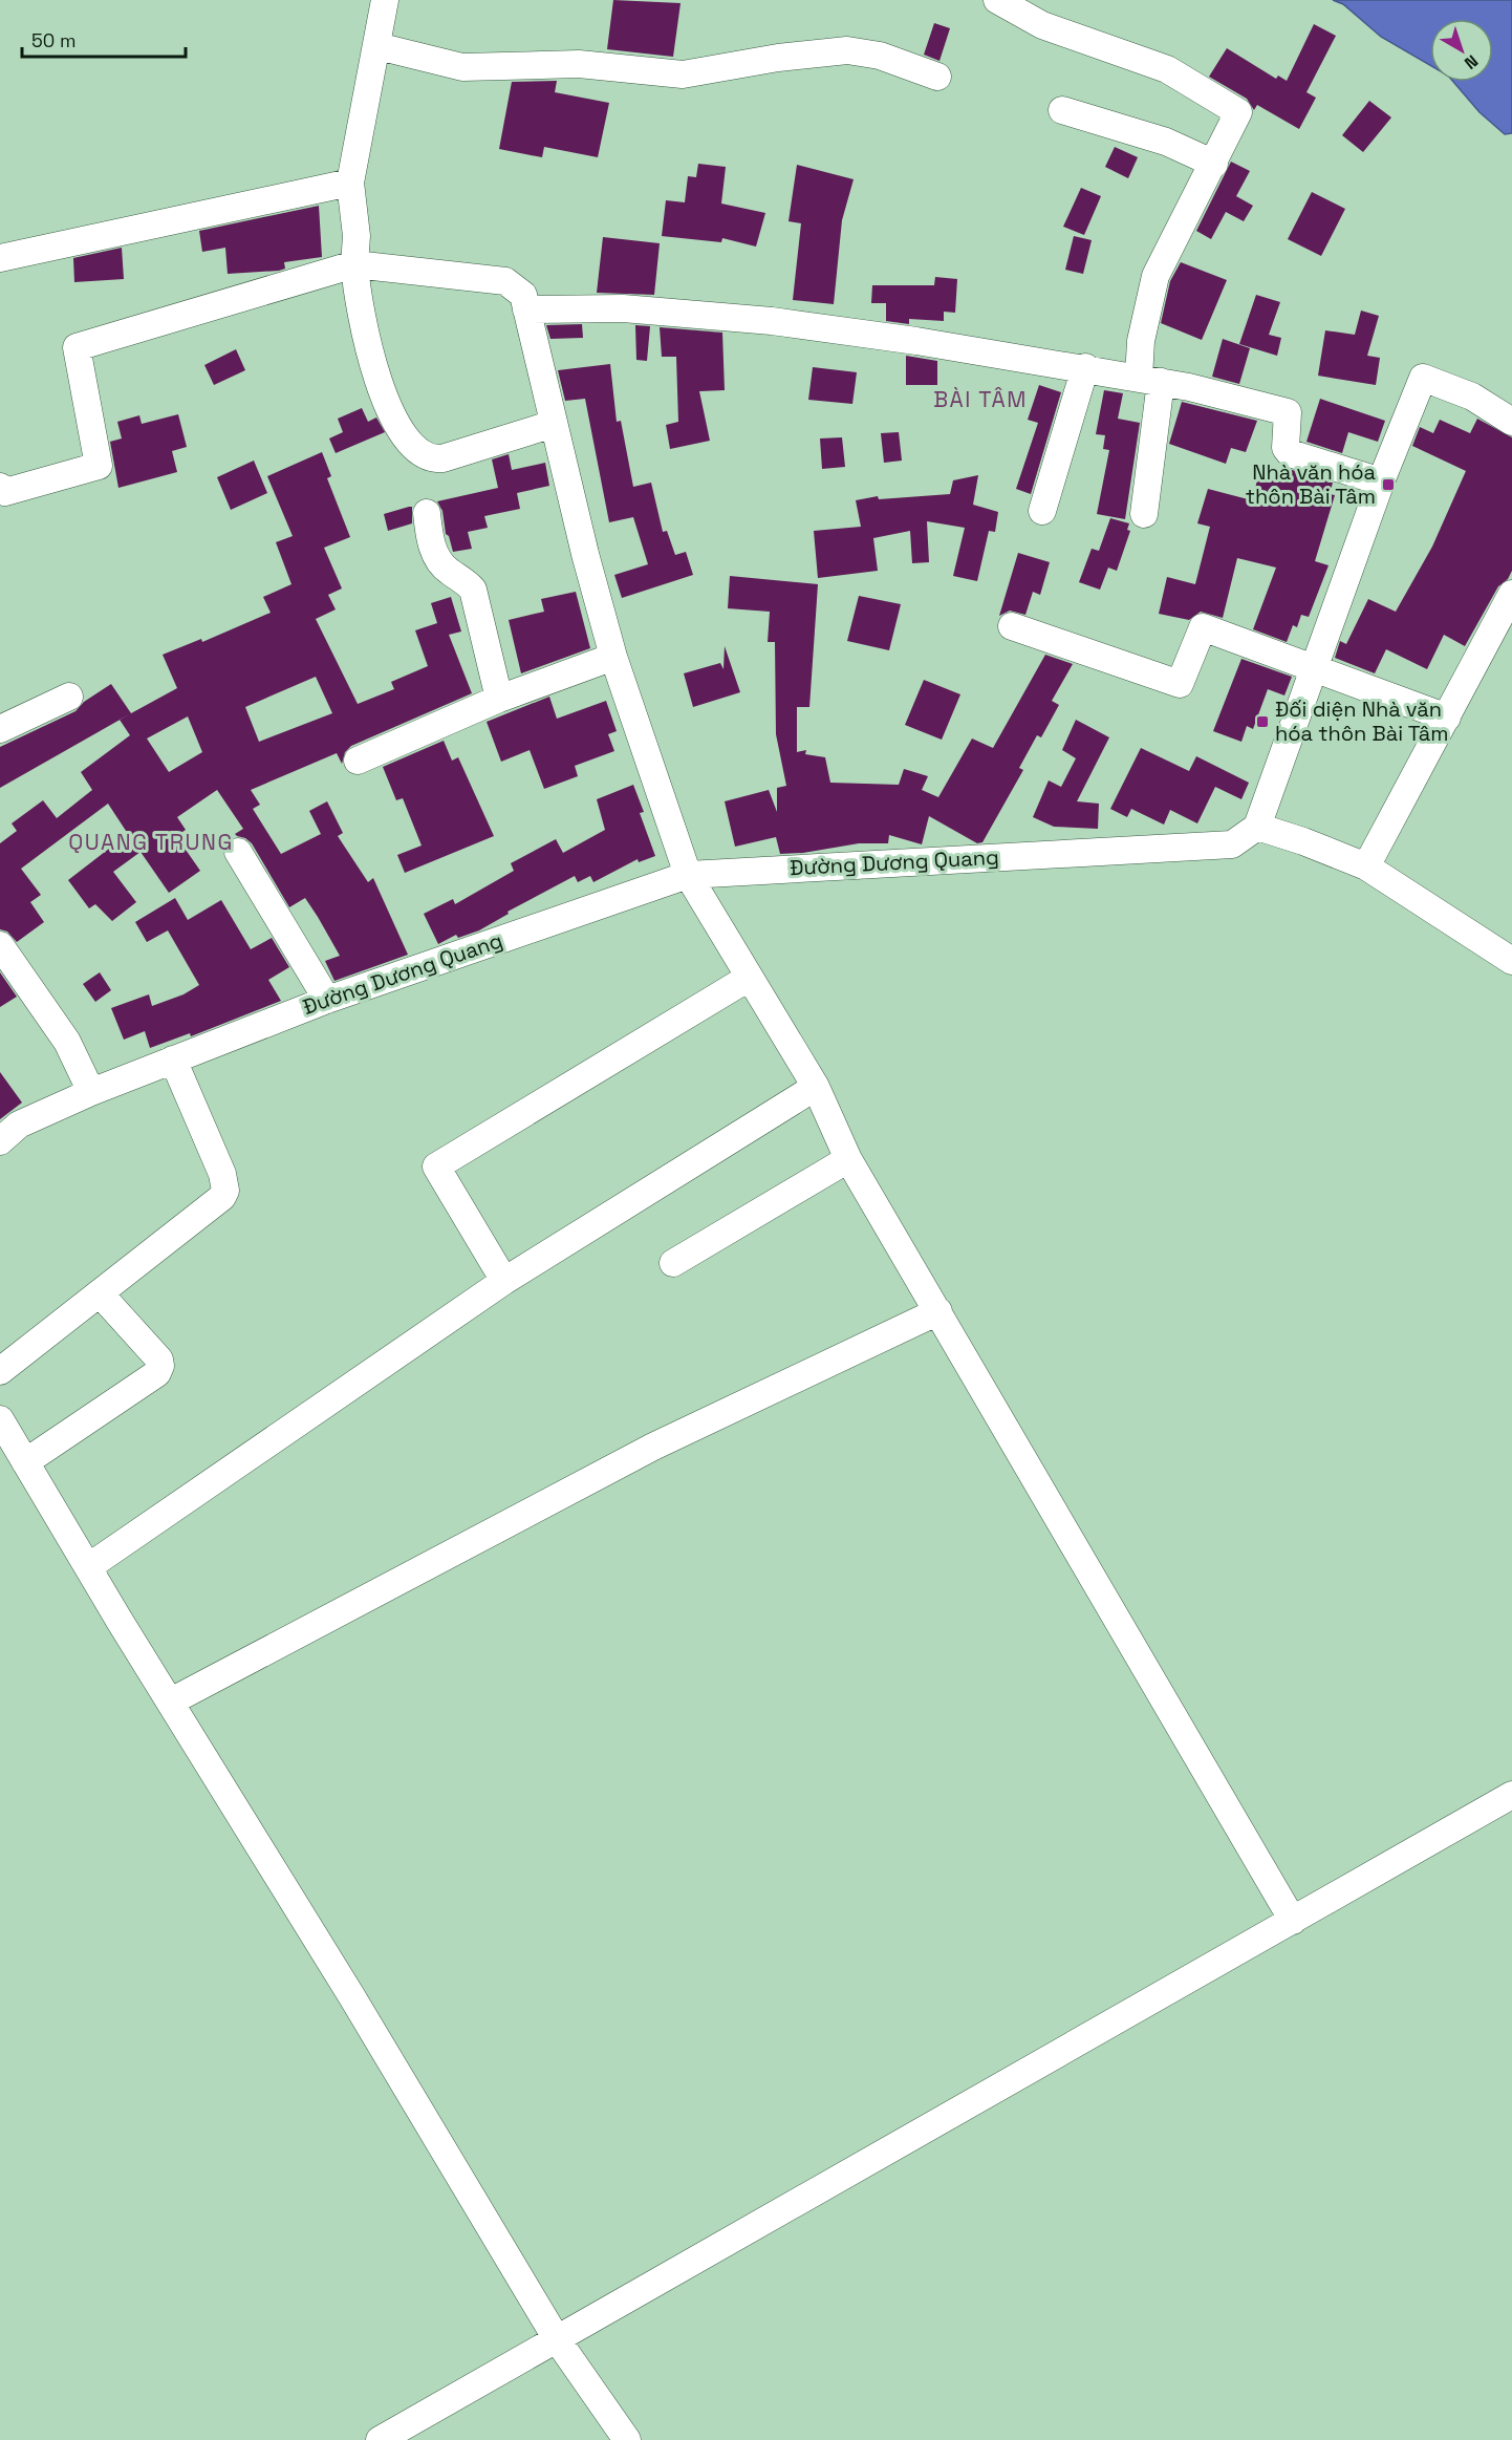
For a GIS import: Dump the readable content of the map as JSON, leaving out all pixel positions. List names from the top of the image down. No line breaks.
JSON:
{"streets":{"street":["Đường Dương Quang"]},"districts":["BÀI TÂM","QUANG TRUNG"],"places":{"transit":["Nhà văn hóa thôn Bài Tâm","Đối diện Nhà văn hóa thôn Bài Tâm"]},"scale_bar":"50 m","north":"bottom right"}
